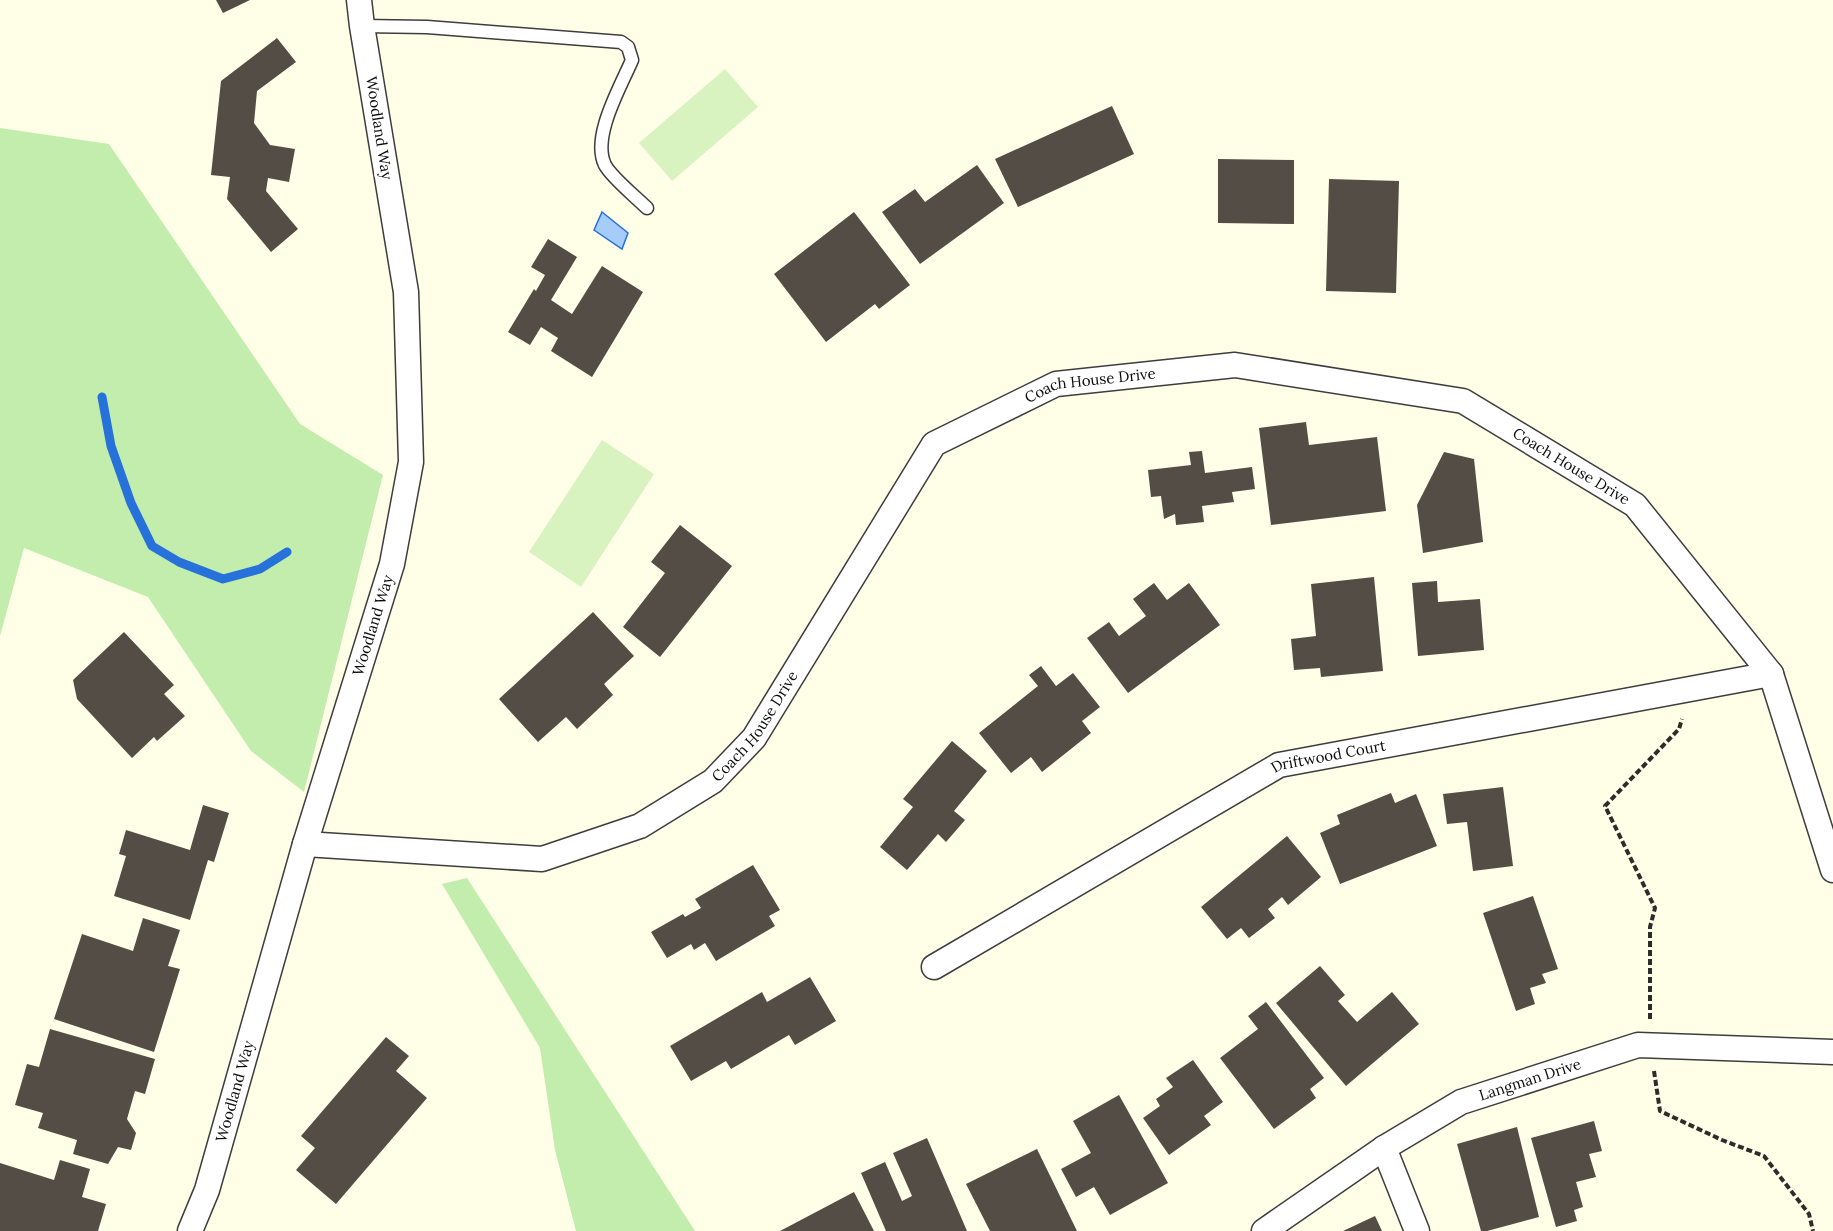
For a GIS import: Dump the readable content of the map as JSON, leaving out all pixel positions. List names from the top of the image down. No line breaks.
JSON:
{"streets":{"street":["Woodland Way","Coach House Drive","Driftwood Court","Langman Drive"]},"crossings":[["Woodland Way","Coach House Drive"],["Coach House Drive","Driftwood Court"]]}
